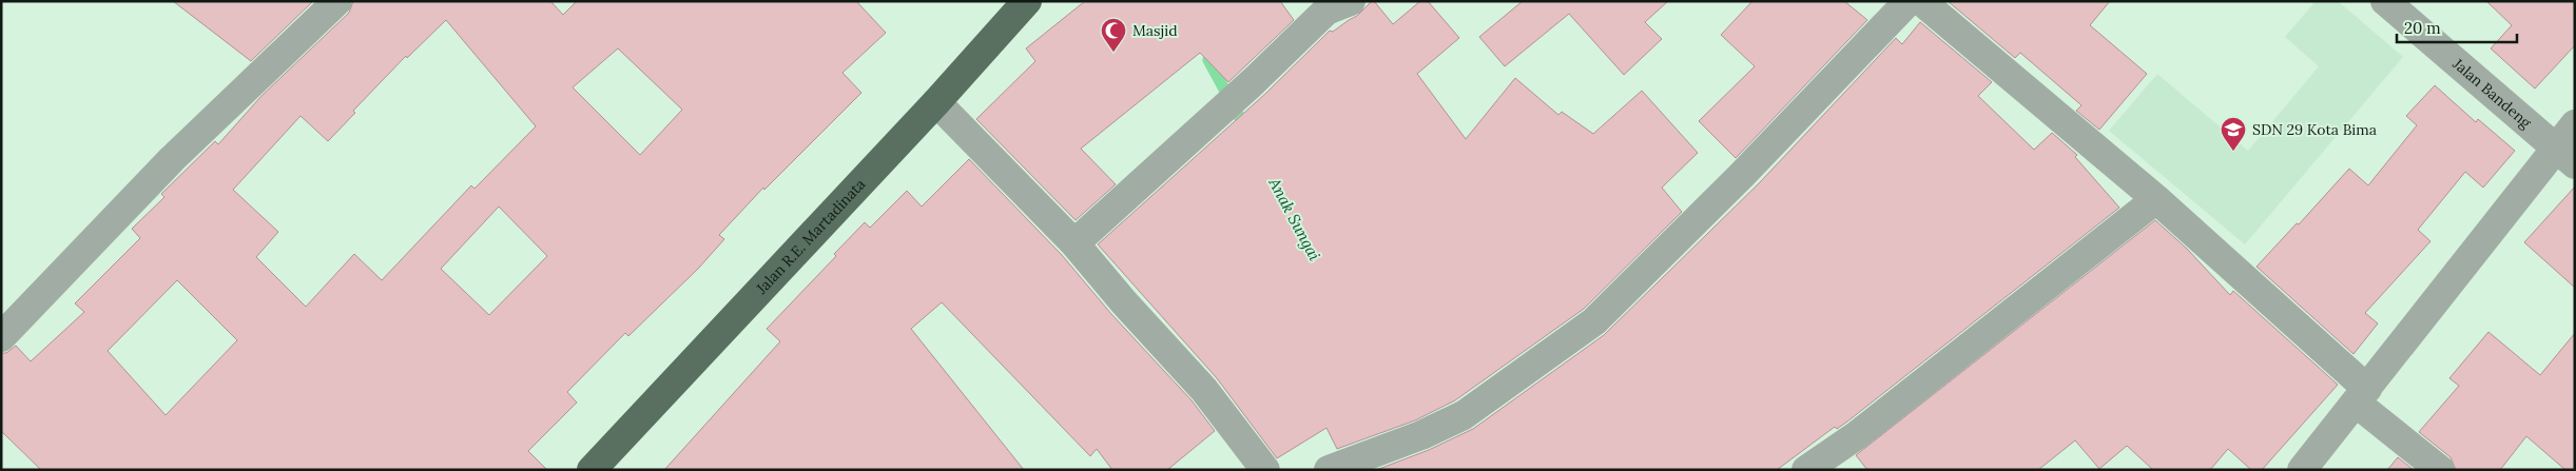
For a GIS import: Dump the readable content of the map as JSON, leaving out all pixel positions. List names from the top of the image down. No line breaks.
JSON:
{"streets":{"highway":["Jalan R.E. Martadinata"],"street":["Jalan Bandeng"]},"water":["Anak Sungai"],"places":{"mosque":["Masjid"],"school or university":["SDN 29 Kota Bima"]},"scale_bar":"20 m"}
